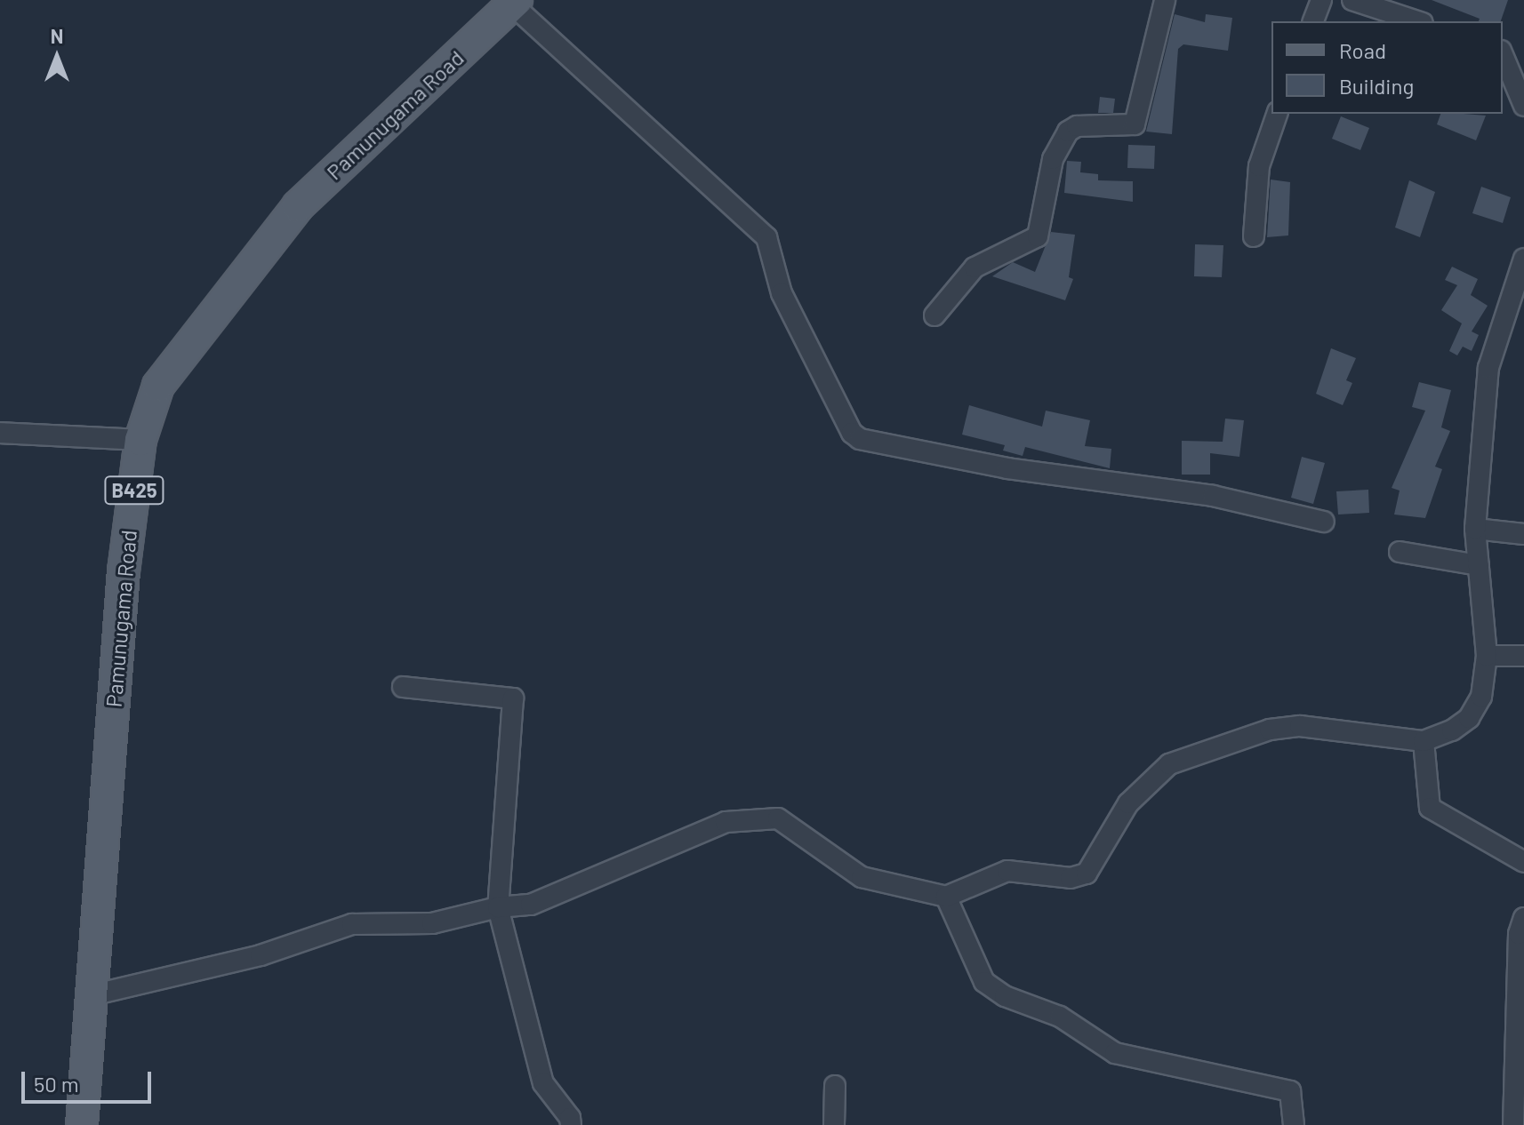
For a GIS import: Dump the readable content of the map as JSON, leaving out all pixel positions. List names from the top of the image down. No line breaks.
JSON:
{"streets":{"main road":["Pamunugama Road","B425"]},"legend":["Road","Building"],"scale_bar":"50 m","north":"top"}
